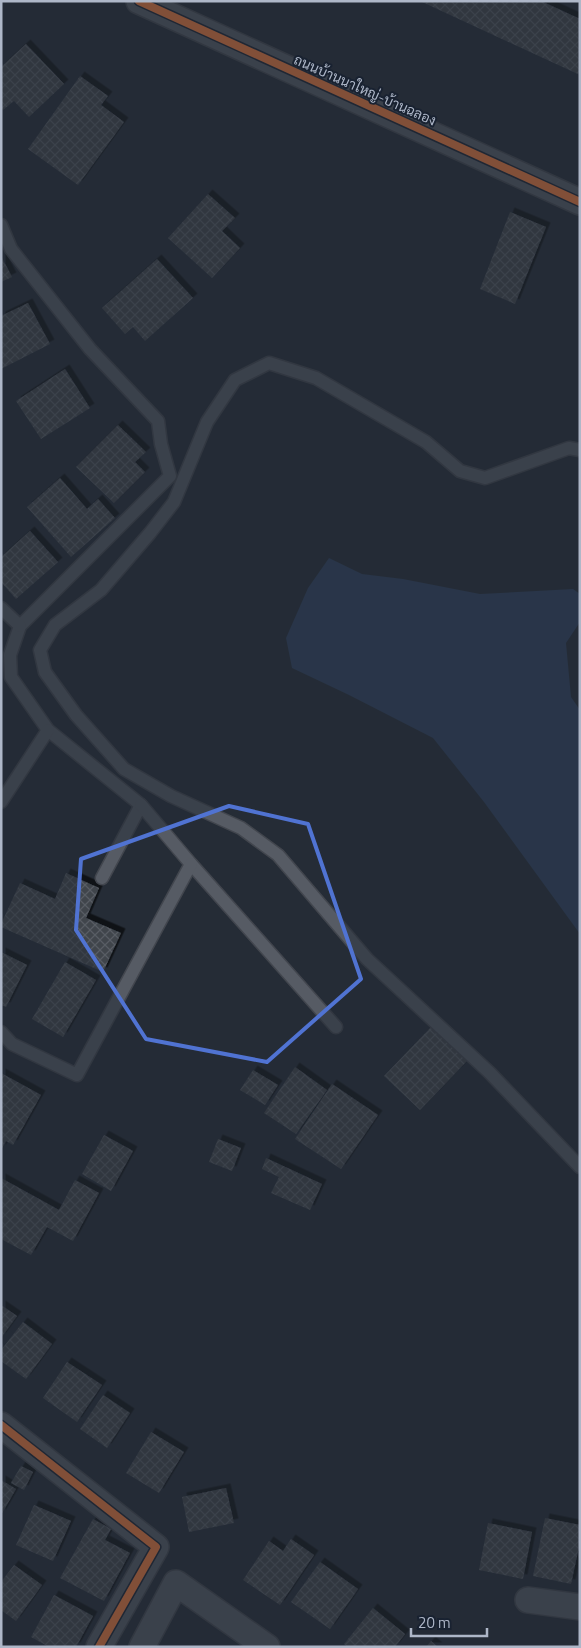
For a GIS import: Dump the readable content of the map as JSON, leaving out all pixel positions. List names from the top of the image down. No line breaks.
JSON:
{"streets":{"street":["ถนนบ้านนาใหญ่-บ้านฉลอง"]},"scale_bar":"20 m"}
